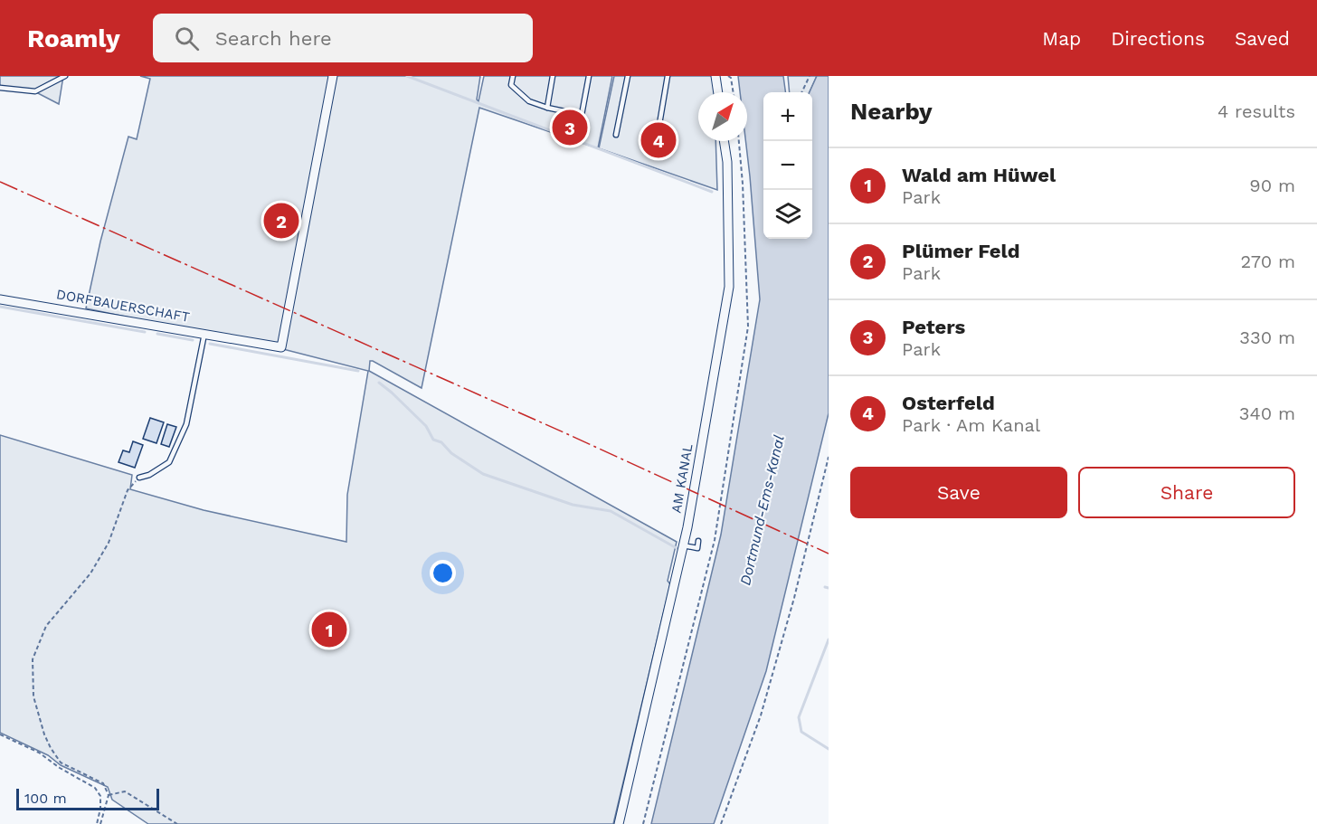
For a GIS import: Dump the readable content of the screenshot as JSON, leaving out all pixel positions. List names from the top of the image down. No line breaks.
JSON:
{"streets":{"street":["DORFBAUERSCHAFT","AM KANAL"]},"water":["Dortmund-Ems-Kanal"],"scale_bar":"100 m","north":"top right","page":{"header":"Roamly","search":"Search here","nav":["Map","Directions","Saved"],"heading":["Nearby","4 results"],"map_buttons":["+","−"],"pins":["3","4","2","1"],"list":[{"mark":"1","name":"Wald am Hüwel","note":"Park","value":"90 m"},{"mark":"2","name":"Plümer Feld","note":"Park","value":"270 m"},{"mark":"3","name":"Peters","note":"Park","value":"330 m"},{"mark":"4","name":"Osterfeld","note":"Park · Am Kanal","value":"340 m"}],"buttons":["Save","Share"],"scale":"100 m"}}
